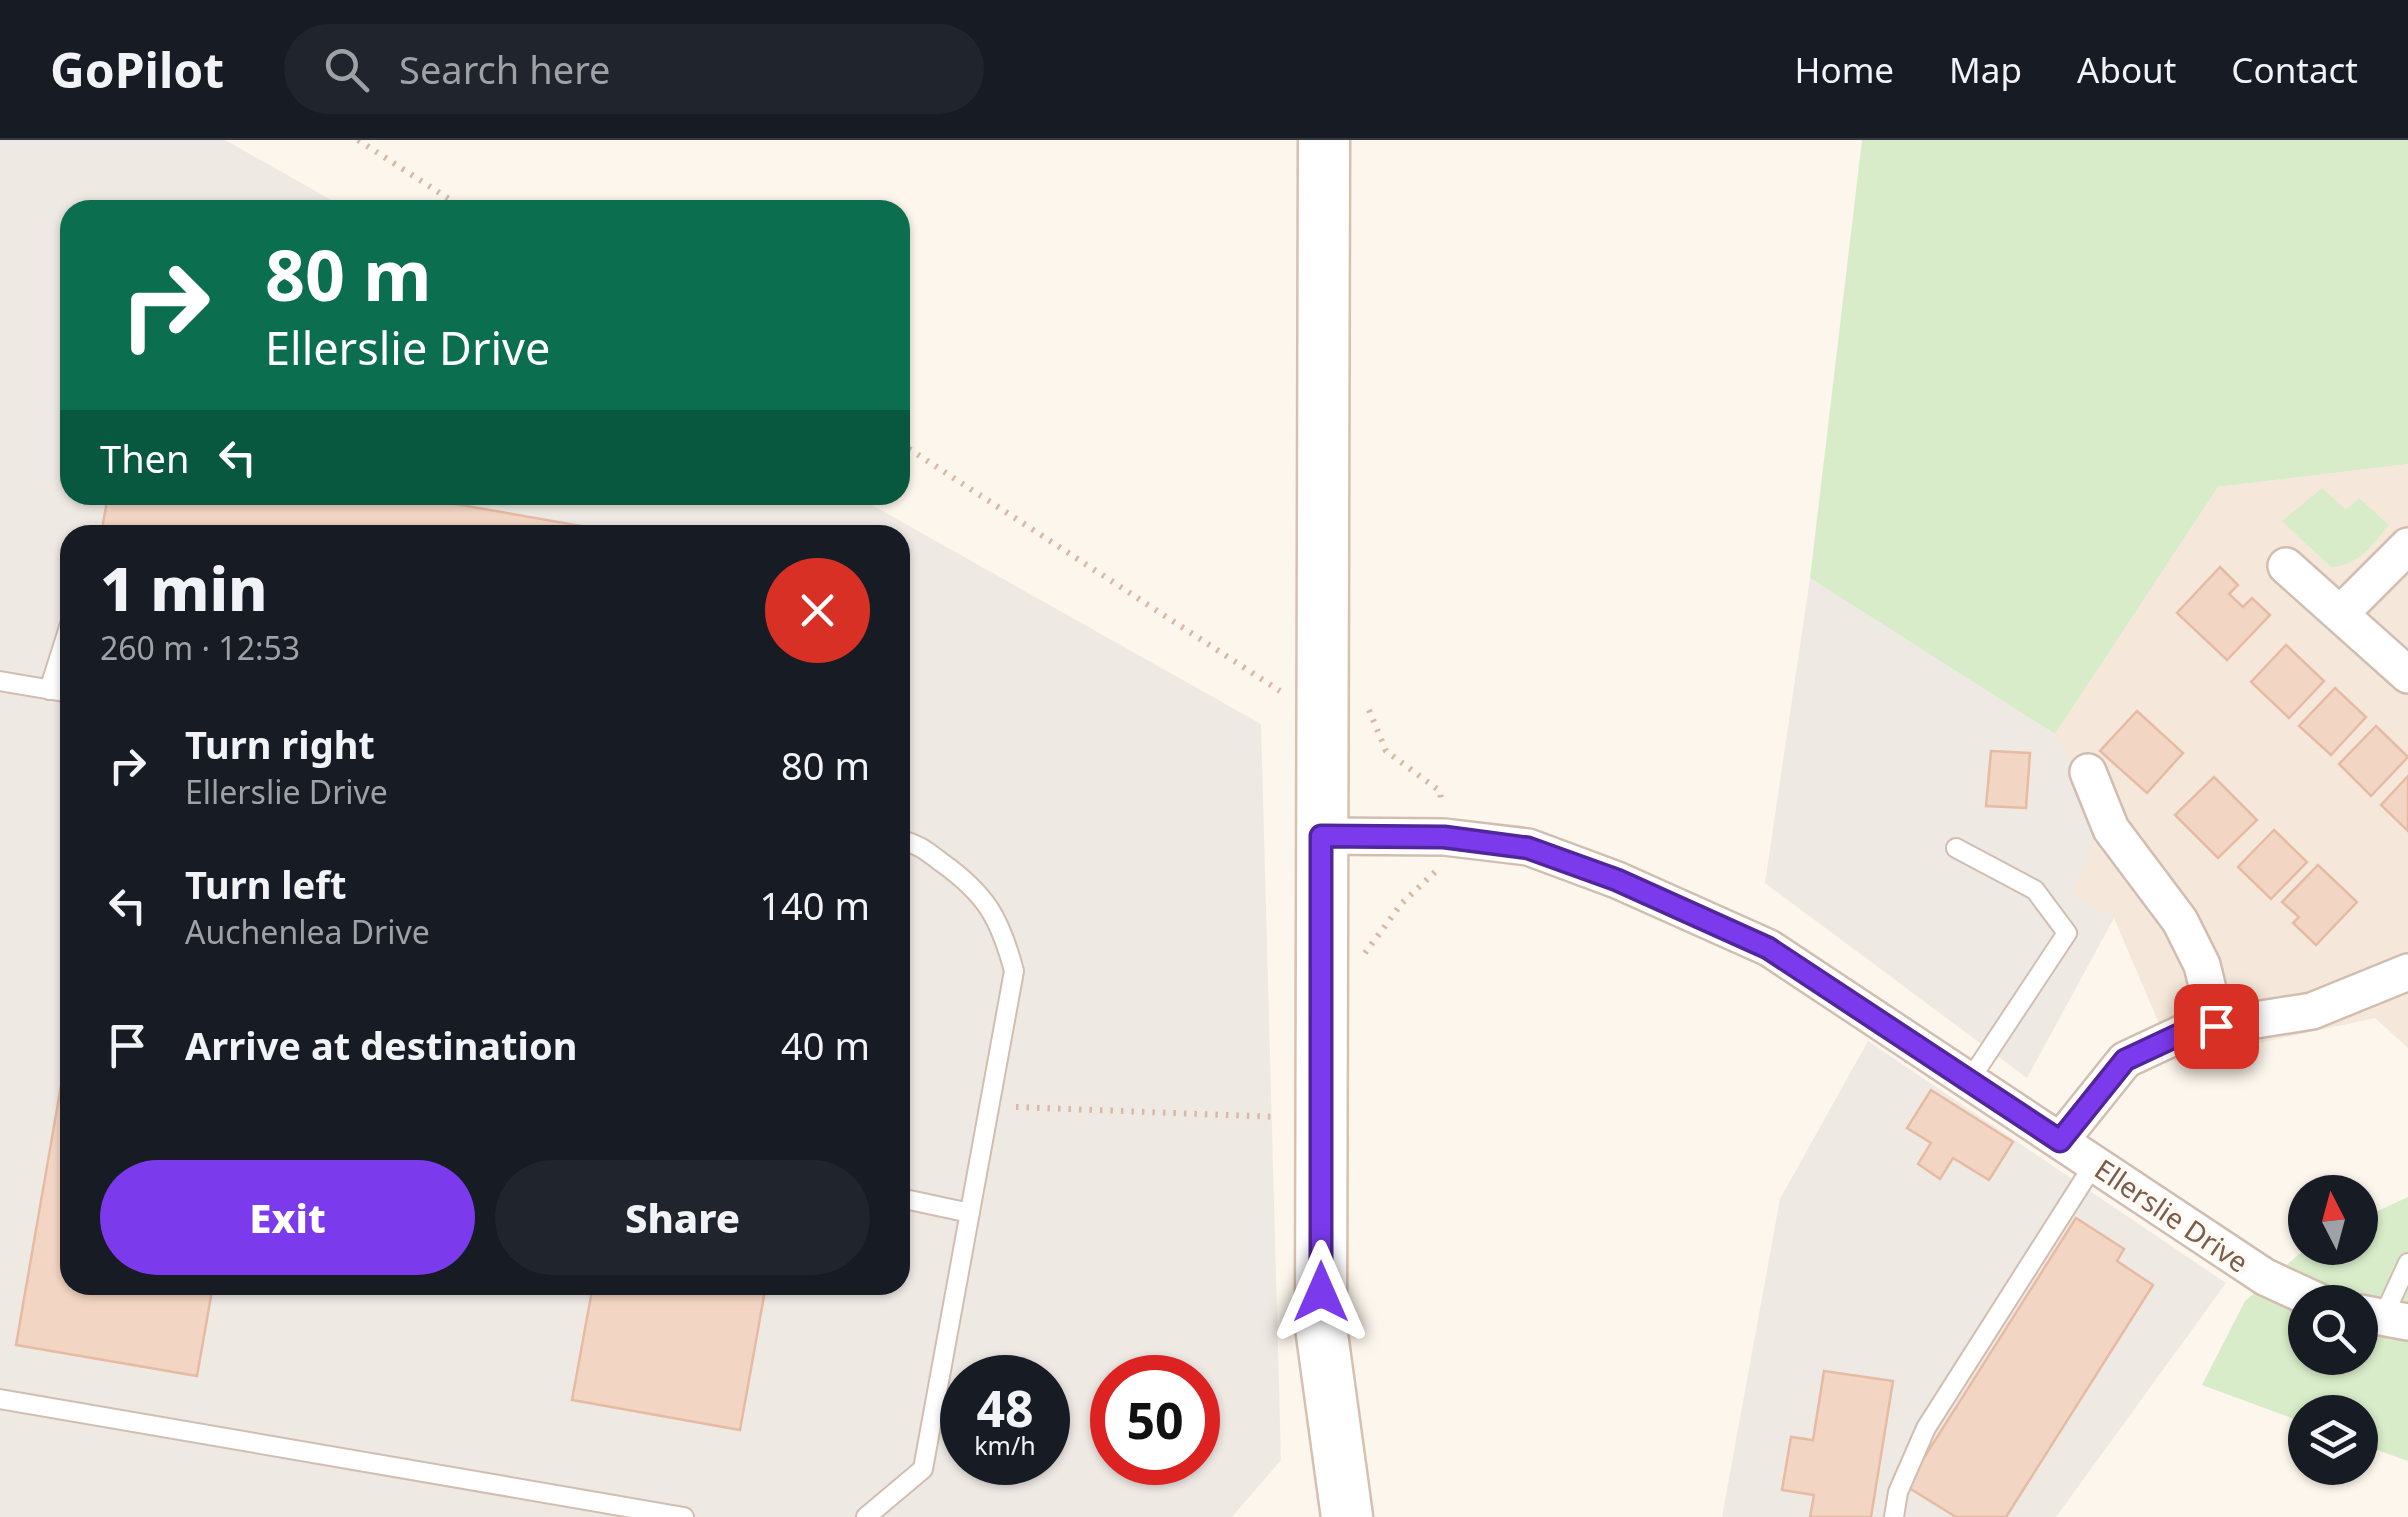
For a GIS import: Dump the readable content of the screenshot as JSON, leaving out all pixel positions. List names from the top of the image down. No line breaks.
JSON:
{"streets":{"street":["Ellerslie Drive"]},"north":"top","page":{"header":"GoPilot","search":"Search here","nav":["Home","Map","About","Contact"],"turn":["80 m","Ellerslie Drive"],"then":"Then","heading":["1 min","260 m · 12:53"],"list":[{"name":"Turn right","note":"Ellerslie Drive","value":"80 m"},{"name":"Turn left","note":"Auchenlea Drive","value":"140 m"},{"name":"Arrive at destination","value":"40 m"}],"buttons":["Exit","Share"],"speed":"48 km/h","limit":"50"}}
